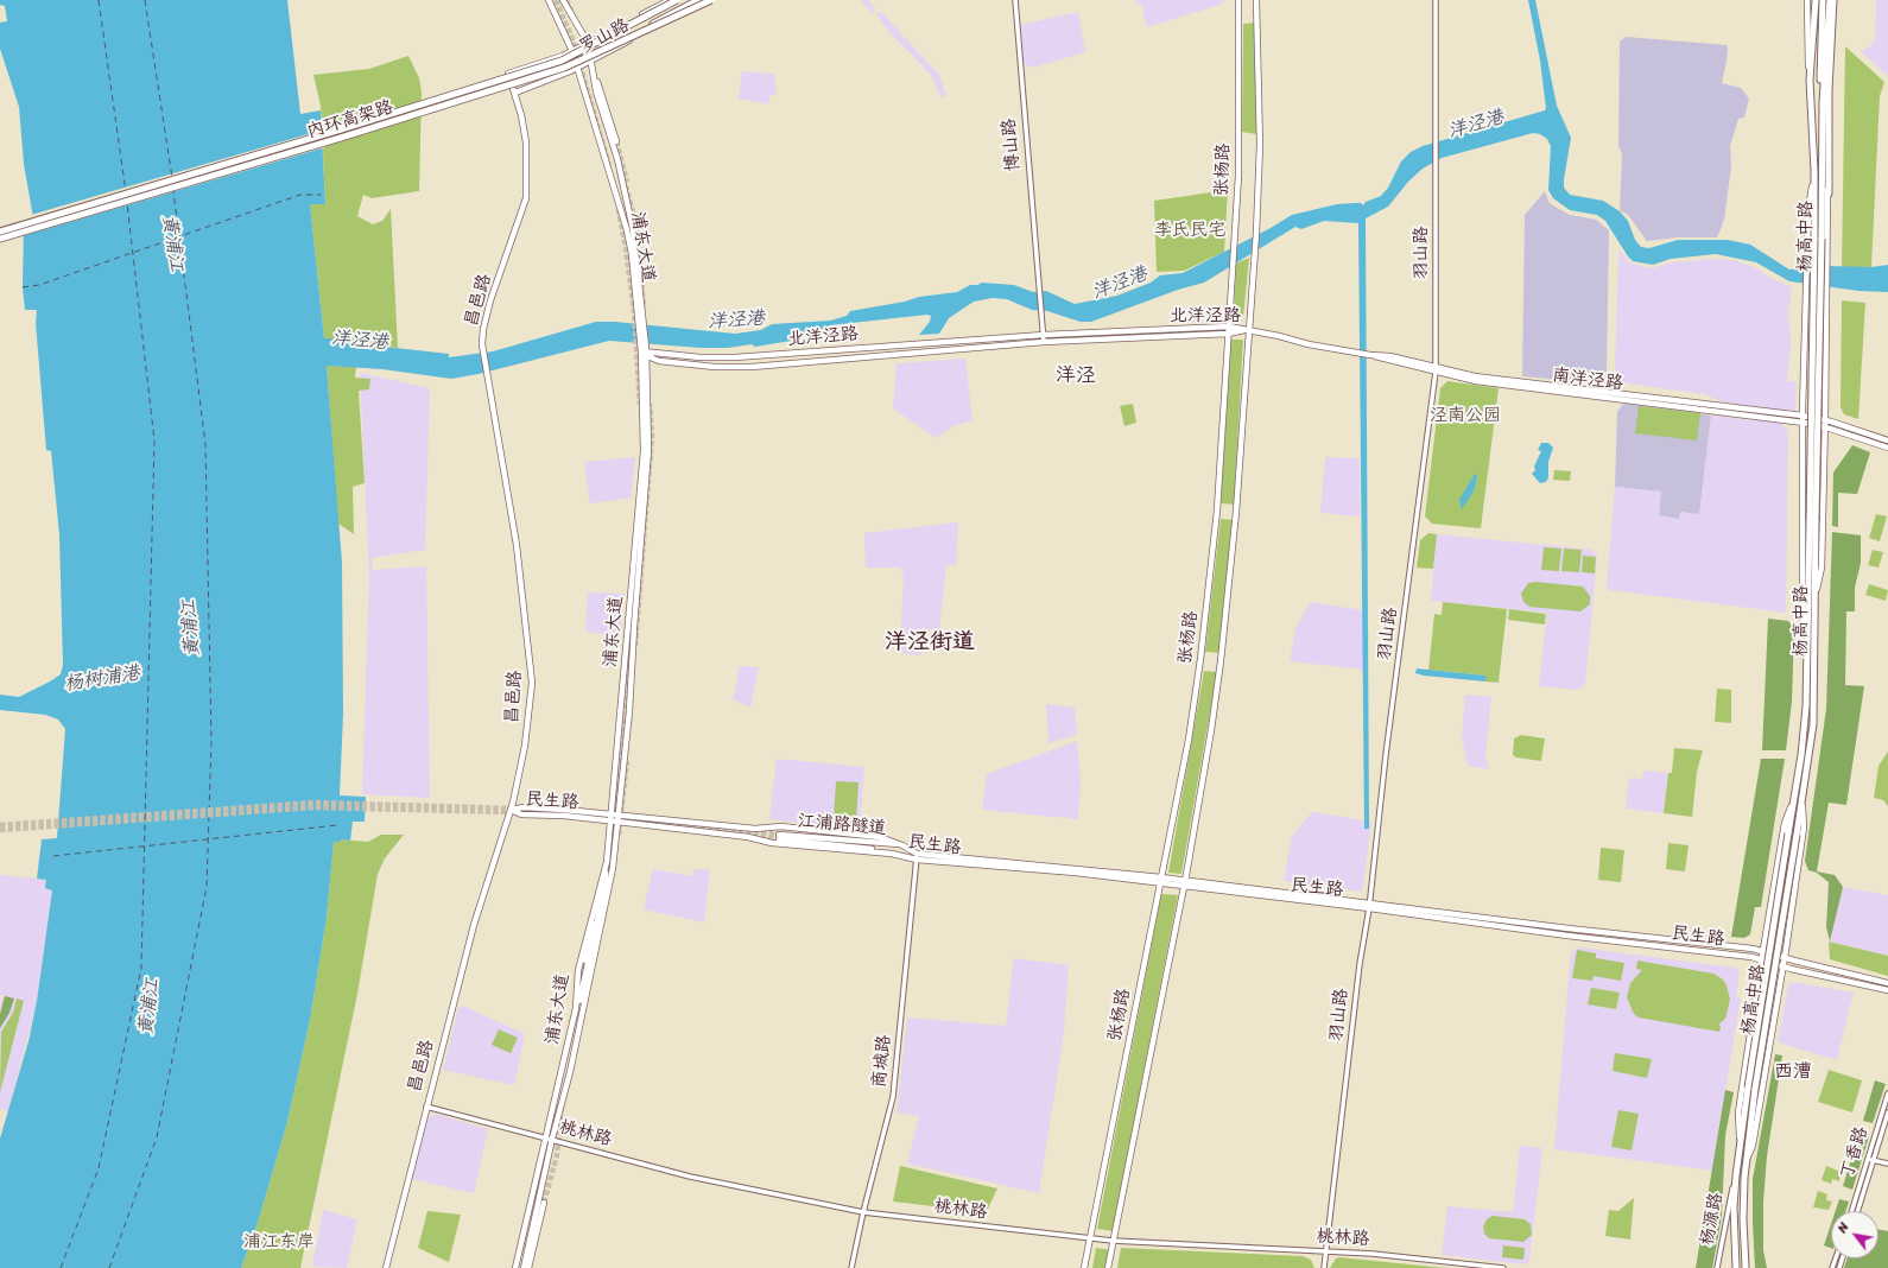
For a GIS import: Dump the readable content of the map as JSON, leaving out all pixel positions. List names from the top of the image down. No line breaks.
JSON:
{"streets":{"highway":["内环高架路","杨高中路"],"main road":["罗山路","张杨路","浦东大道","昌邑路","北洋泾路","南洋泾路","民生路","江浦路隧道"],"street":["博山路","羽山路","商城路","桃林路","丁香路","杨源路"]},"crossings":[["罗山路","内环高架路"],["罗山路","浦东大道"],["罗山路","昌邑路"],["内环高架路","浦东大道"],["博山路","北洋泾路"],["张杨路","北洋泾路"],["张杨路","南洋泾路"],["张杨路","民生路"],["张杨路","桃林路"],["杨高中路","南洋泾路"],["杨高中路","民生路"],["杨高中路","杨源路"],["浦东大道","北洋泾路"],["浦东大道","民生路"],["浦东大道","桃林路"],["羽山路","南洋泾路"],["羽山路","民生路"],["羽山路","桃林路"],["昌邑路","民生路"],["昌邑路","桃林路"],["北洋泾路","南洋泾路"],["民生路","江浦路隧道"],["民生路","商城路"],["商城路","桃林路"]],"districts":["洋泾","洋泾街道","西漕"],"water":["洋泾港","黄浦江","杨树浦港"],"parks":["李氏民宅","泾南公园","浦江东岸"],"north":"top left"}
